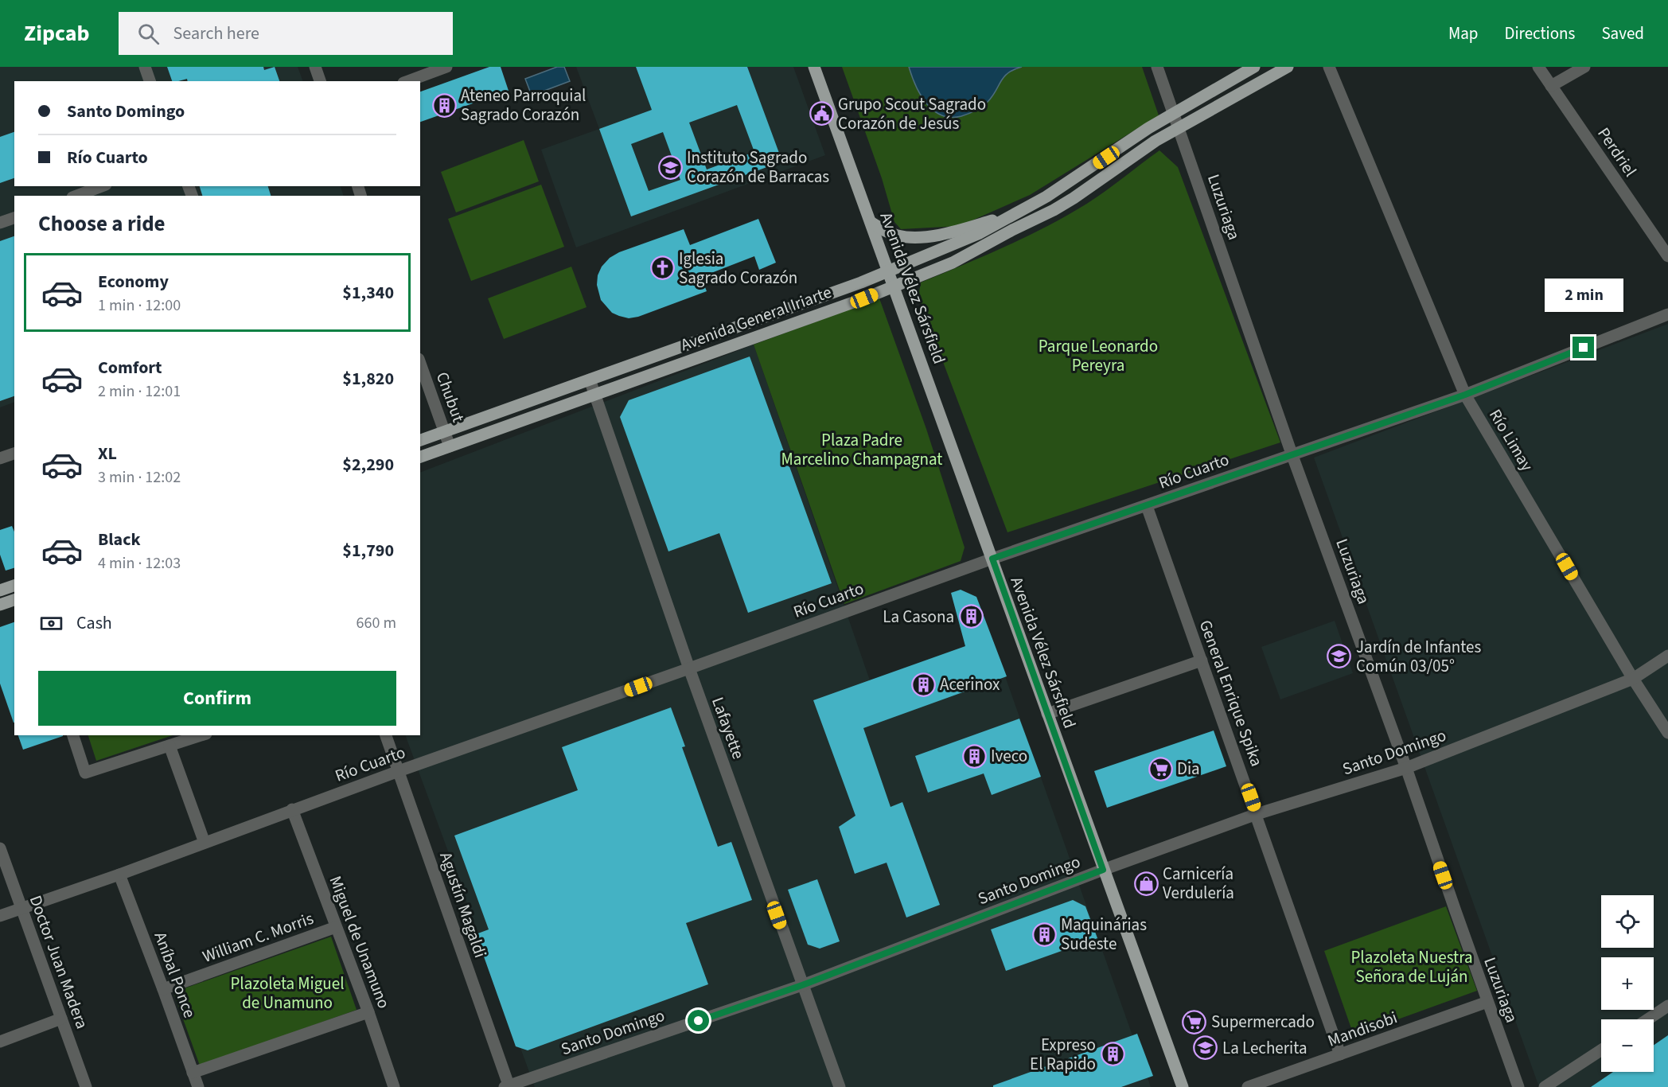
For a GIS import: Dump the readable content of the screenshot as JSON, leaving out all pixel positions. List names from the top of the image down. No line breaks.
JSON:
{"streets":{"main road":["Avenida Vélez Sársfield","Avenida General Iriarte"],"street":["Perdriel","Luzuriaga","Chubut","Río Limay","Río Cuarto","General Enrique Spika","Lafayette","Santo Domingo","Agustín Magaldi","William C. Morris","Miguel de Unamuno","Doctor Juan Madera","Aníbal Ponce","Mandisobi"]},"crossings":[["Luzuriaga","Avenida General Iriarte"],["Luzuriaga","Río Cuarto"],["Luzuriaga","Santo Domingo"],["Luzuriaga","Mandisobi"],["Avenida Vélez Sársfield","Avenida General Iriarte"],["Avenida Vélez Sársfield","Río Cuarto"],["Avenida Vélez Sársfield","Santo Domingo"],["Avenida General Iriarte","Chubut"],["Avenida General Iriarte","Lafayette"],["Río Limay","Río Cuarto"],["Río Limay","Santo Domingo"],["Río Cuarto","General Enrique Spika"],["Río Cuarto","Lafayette"],["Río Cuarto","Agustín Magaldi"],["Río Cuarto","Miguel de Unamuno"],["Río Cuarto","Doctor Juan Madera"],["Río Cuarto","Aníbal Ponce"],["General Enrique Spika","Santo Domingo"],["General Enrique Spika","Mandisobi"],["Lafayette","Santo Domingo"],["Santo Domingo","Agustín Magaldi"],["William C. Morris","Miguel de Unamuno"],["William C. Morris","Aníbal Ponce"]],"parks":["Parque Leonardo Pereyra","Plaza Padre Marcelino Champagnat","Plazoleta Nuestra Señora de Luján","Plazoleta Miguel de Unamuno"],"places":{"building":["Ateneo Parroquial Sagrado Corazón","La Casona","Acerinox","Iveco","Maquinárias Sudeste","Expreso El Rapido"],"public building":["Grupo Scout Sagrado Corazón de Jesús"],"school or university":["Instituto Sagrado Corazón de Barracas","Jardín de Infantes Común 03/05°","La Lecherita"],"church":["Iglesia Sagrado Corazón"],"supermarket":["Dia","Supermercado"],"shop":["Carnicería Verdulería"]},"page":{"header":"Zipcab","search":"Search here","nav":["Map","Directions","Saved"],"banner":["Santo Domingo","Río Cuarto"],"heading":"Choose a ride","list":[{"name":"Economy","note":"1 min · 12:00","value":"$1,340"},{"name":"Comfort","note":"2 min · 12:01","value":"$1,820"},{"name":"XL","note":"3 min · 12:02","value":"$2,290"},{"name":"Black","note":"4 min · 12:03","value":"$1,790"}],"bubble":"2 min","pay":["Cash","660 m"],"buttons":"Confirm","map_buttons":["+","−"]}}
